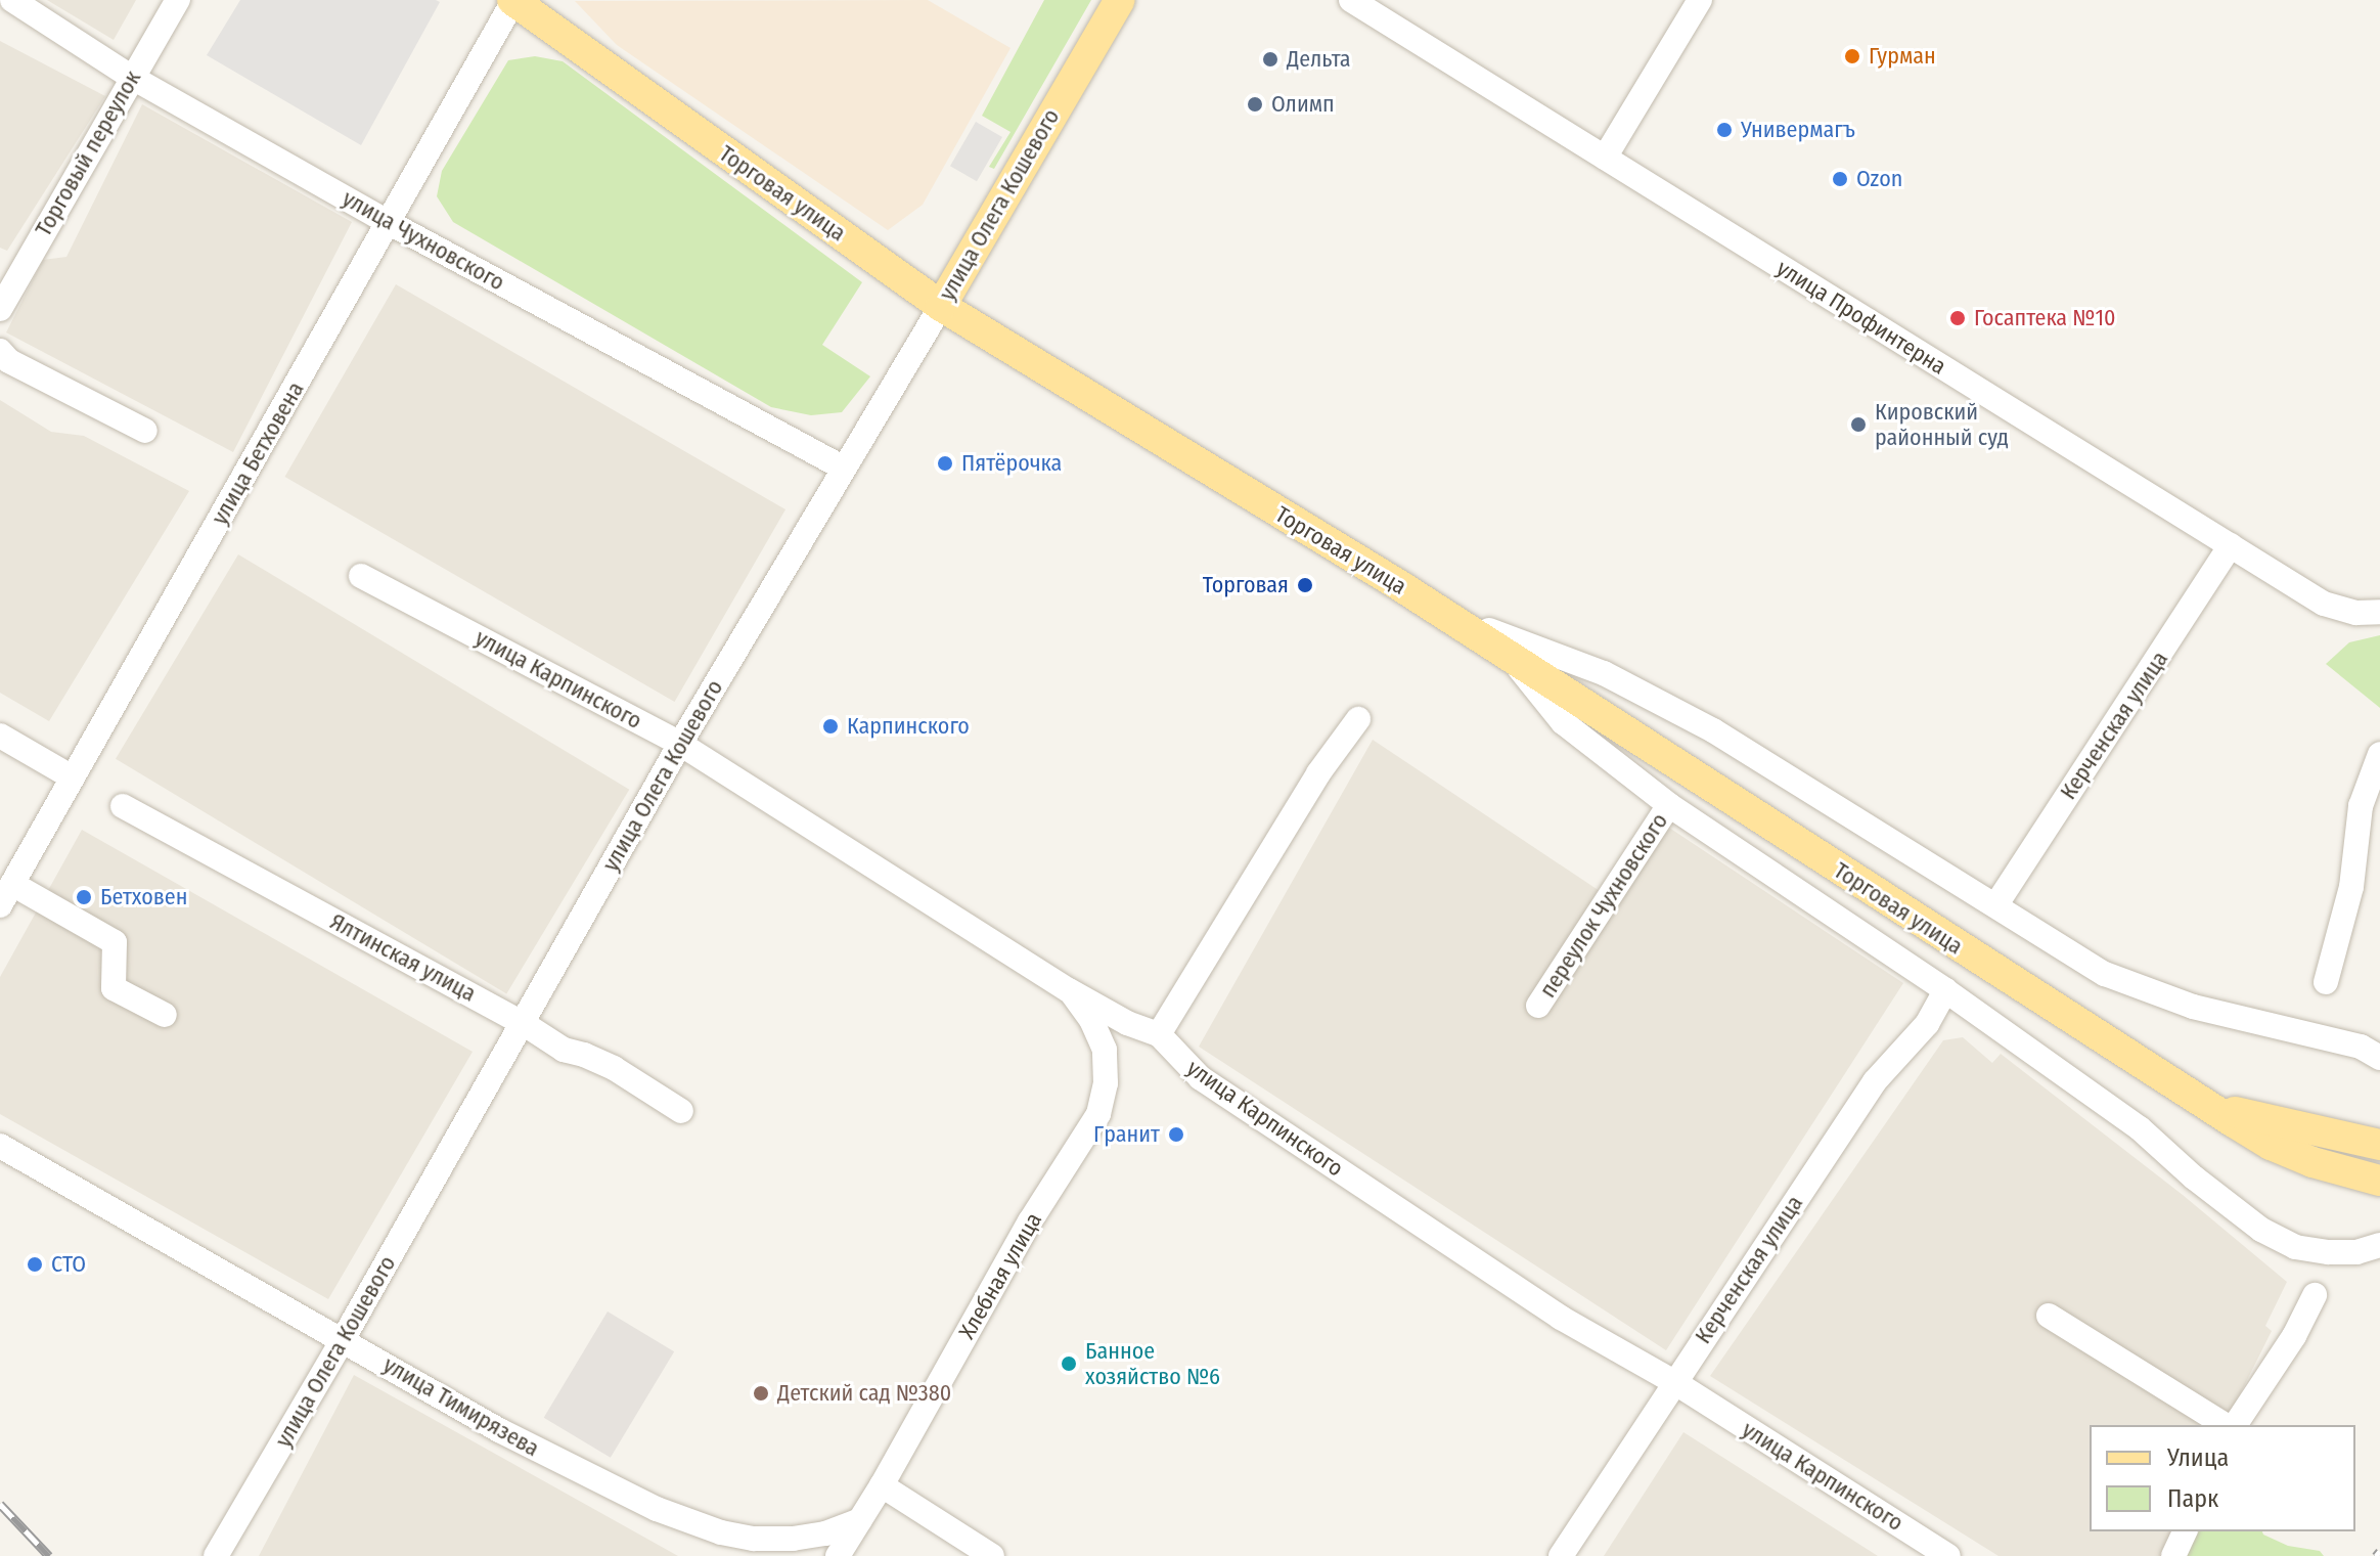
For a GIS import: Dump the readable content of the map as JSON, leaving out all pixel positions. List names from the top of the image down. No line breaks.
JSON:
{"streets":{"main road":["Торговая улица","улица Олега Кошевого"],"street":["Торговый переулок","улица Чухновского","улица Профинтерна","улица Бетховена","улица Карпинского","Керченская улица","переулок Чухновского","Ялтинская улица","Хлебная улица","улица Тимирязева"]},"crossings":[["Торговый переулок","улица Чухновского"],["Торговая улица","улица Олега Кошевого"],["Торговая улица","улица Бетховена"],["улица Олега Кошевого","улица Чухновского"],["улица Олега Кошевого","улица Карпинского"],["улица Олега Кошевого","Ялтинская улица"],["улица Олега Кошевого","улица Тимирязева"],["улица Чухновского","улица Бетховена"],["улица Профинтерна","Керченская улица"],["улица Карпинского","Керченская улица"],["улица Карпинского","Хлебная улица"],["Хлебная улица","улица Тимирязева"]],"places":["Гурман","Дельта","Олимп","Универмагъ","Ozon","Госаптека №10","Кировский районный суд","Пятёрочка","Торговая","Карпинского","Бетховен","Гранит","СТО","Банное хозяйство №6","Детский сад №380"],"legend":["Улица","Парк"]}
